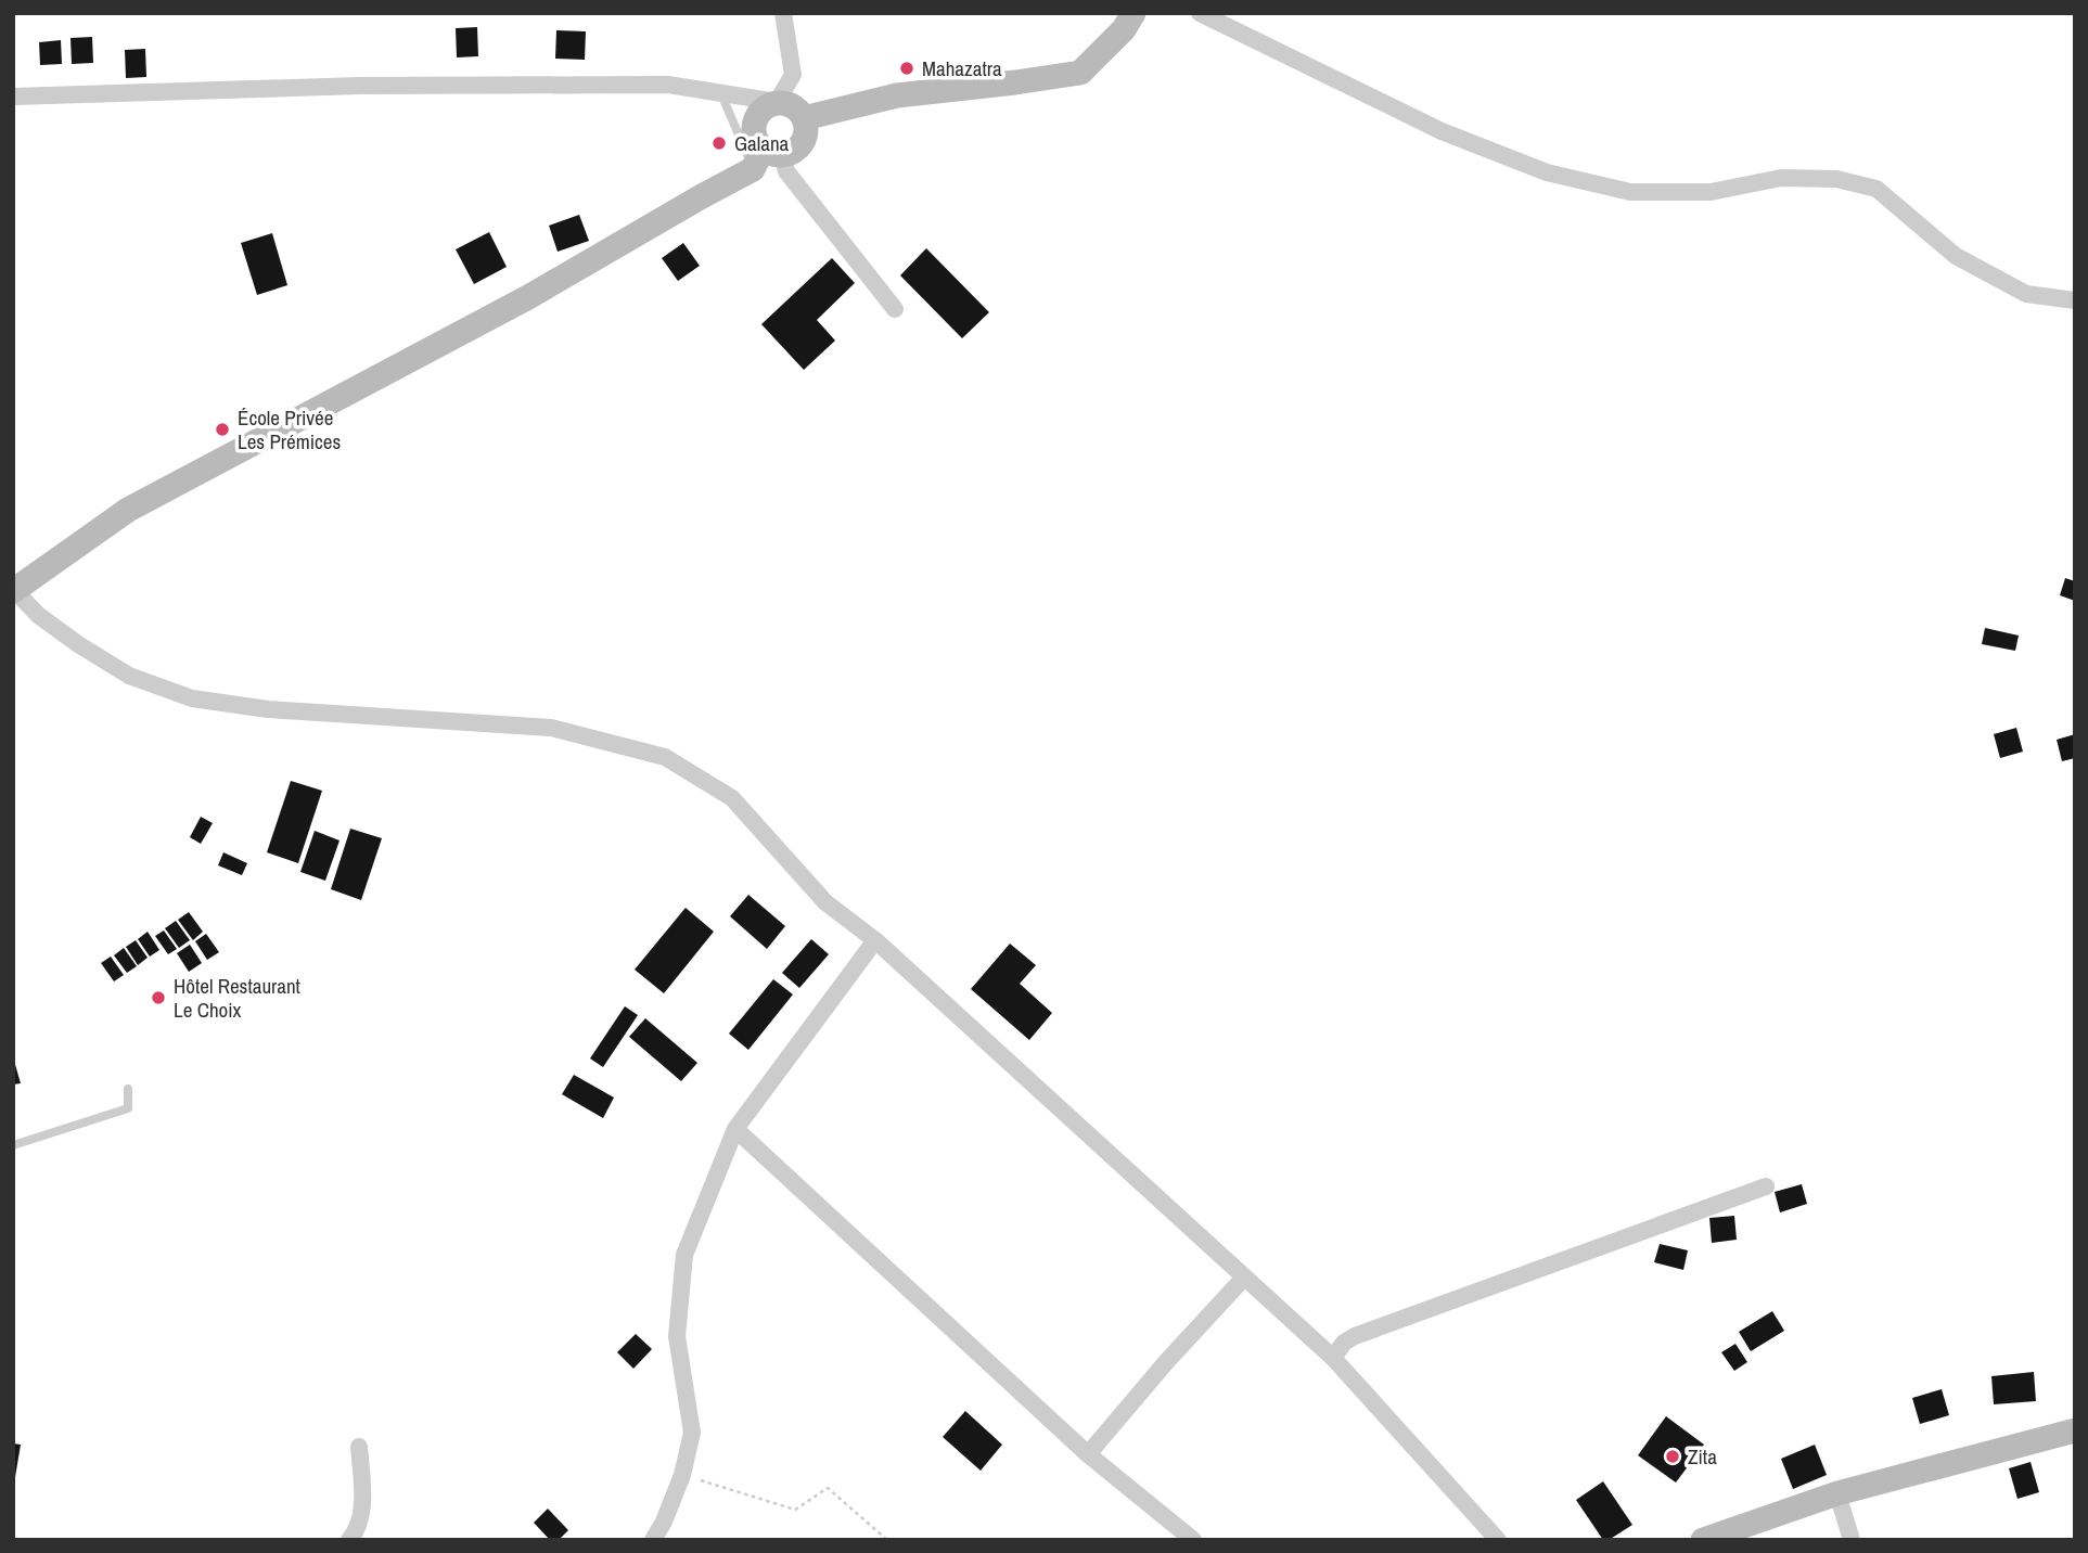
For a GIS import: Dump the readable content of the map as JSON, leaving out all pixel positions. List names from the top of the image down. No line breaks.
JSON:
{"places":["Mahazatra","Galana","École Privée Les Prémices","Hôtel Restaurant Le Choix","Zita"]}
